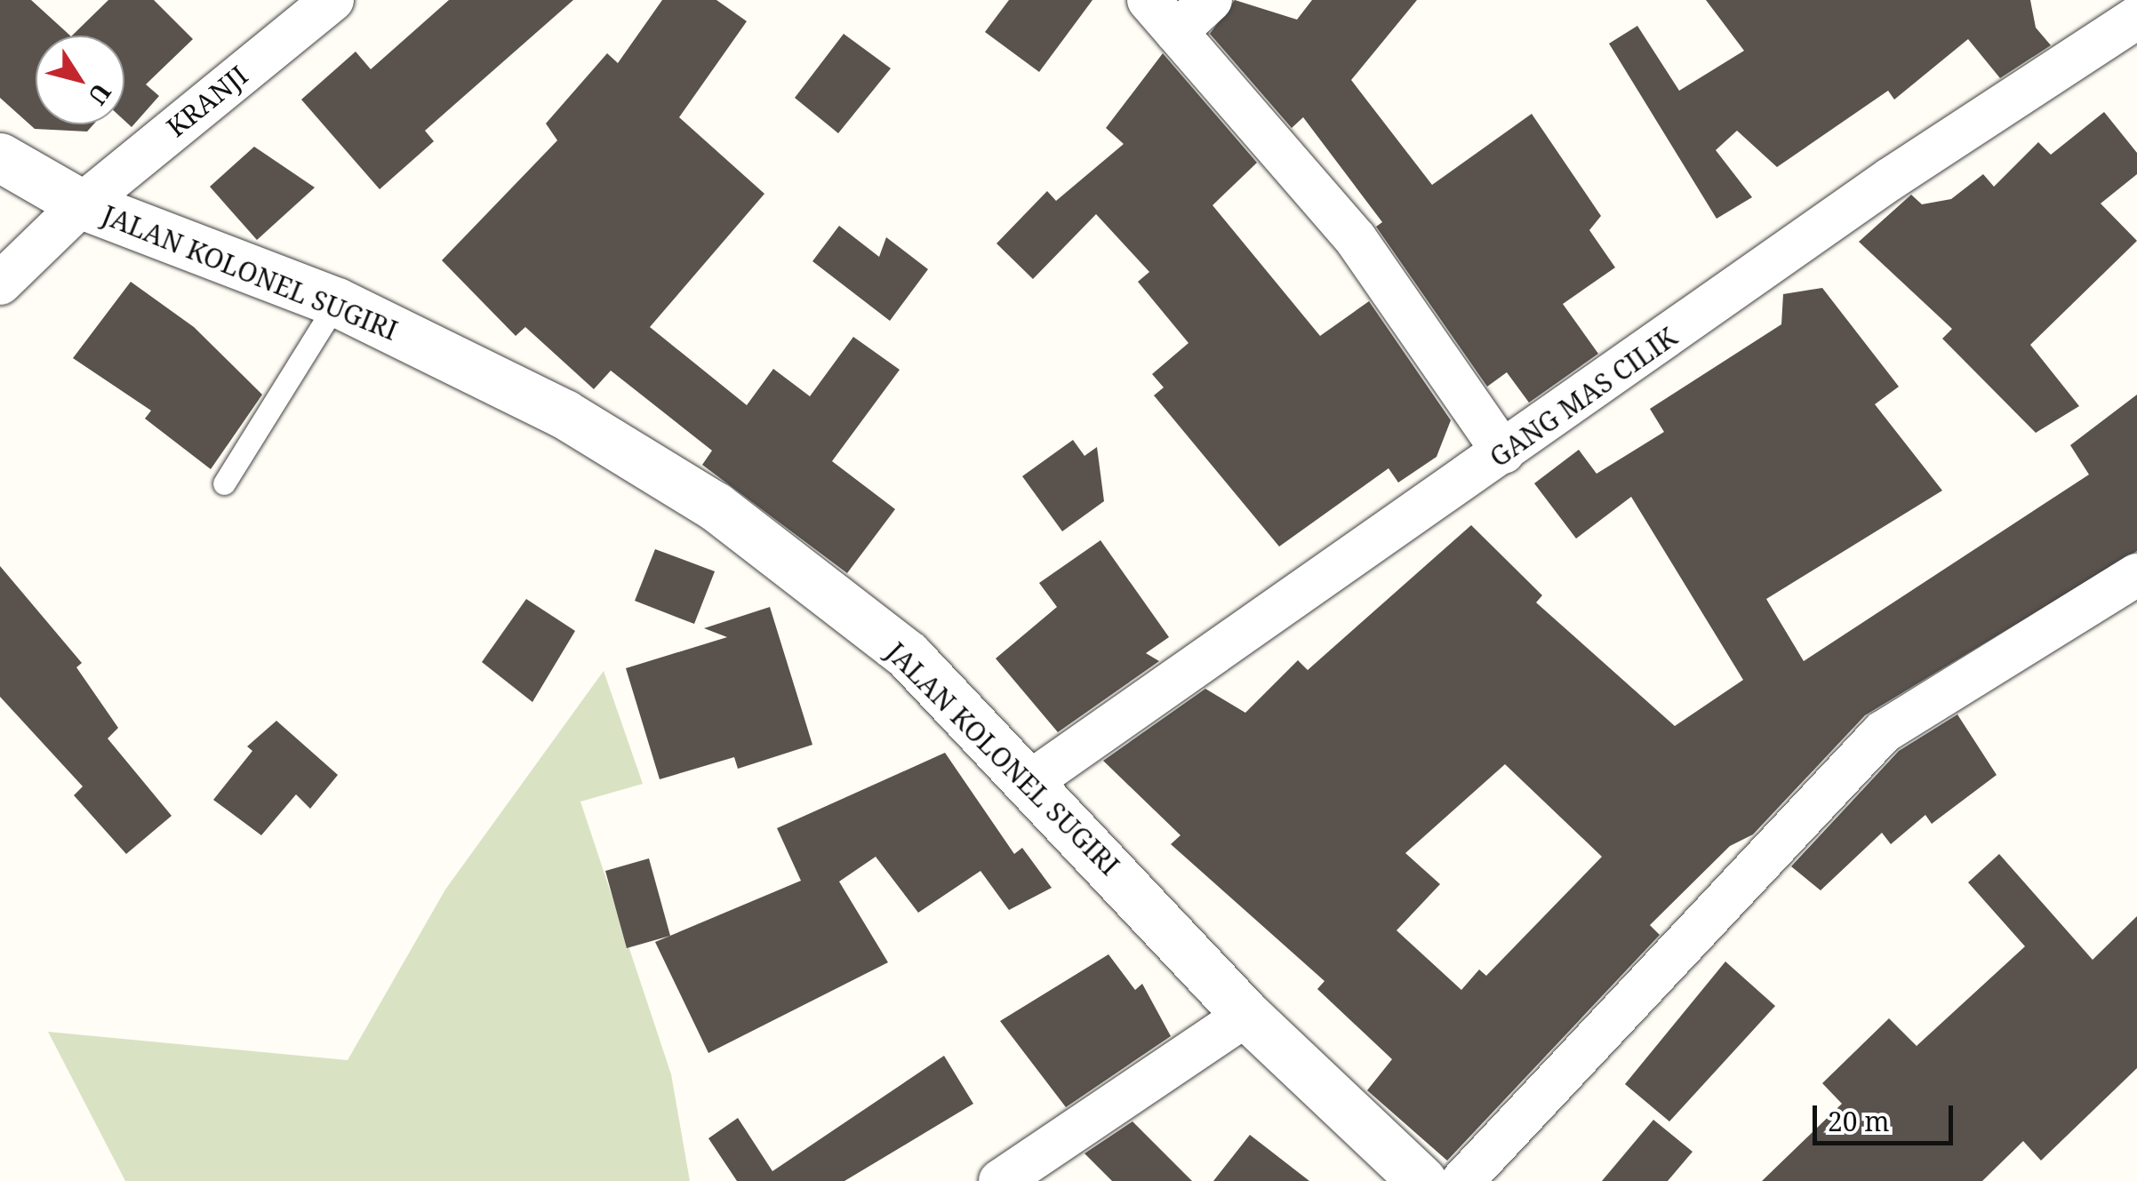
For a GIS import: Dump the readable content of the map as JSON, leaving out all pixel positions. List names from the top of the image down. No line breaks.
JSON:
{"streets":{"street":["KRANJI","JALAN KOLONEL SUGIRI","GANG MAS CILIK"]},"crossings":[["KRANJI","JALAN KOLONEL SUGIRI"],["JALAN KOLONEL SUGIRI","GANG MAS CILIK"]],"scale_bar":"20 m","north":"bottom right"}
